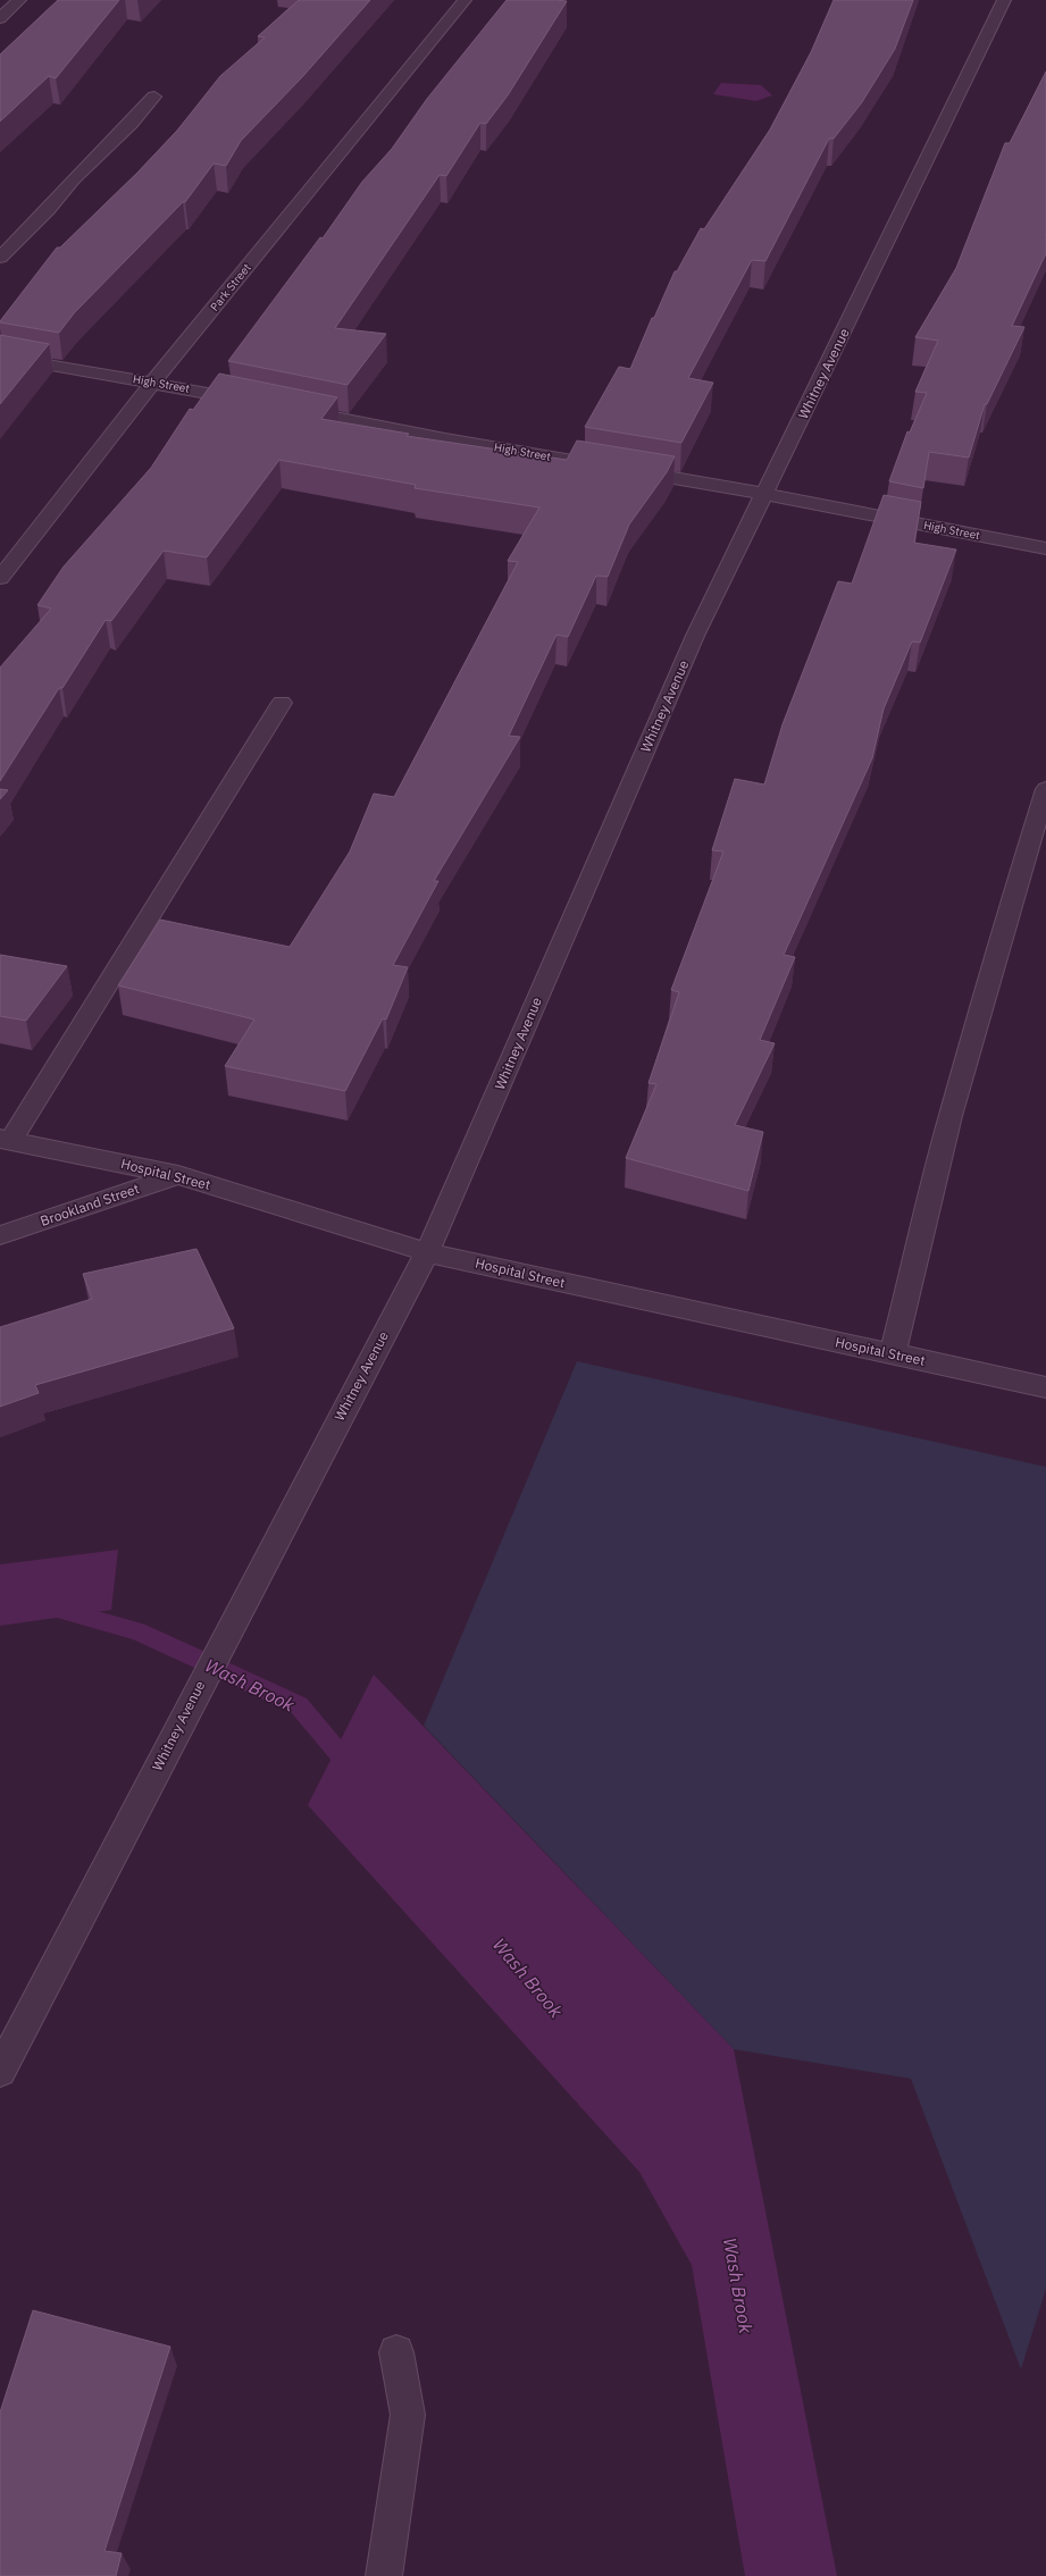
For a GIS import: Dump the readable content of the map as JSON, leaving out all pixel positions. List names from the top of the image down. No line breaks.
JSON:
{"streets":{"street":["Park Street","Whitney Avenue","High Street","Hospital Street","Brookland Street"]},"crossings":[["Park Street","High Street"],["Whitney Avenue","High Street"],["Whitney Avenue","Hospital Street"],["Hospital Street","Brookland Street"]],"water":["Wash Brook"]}
